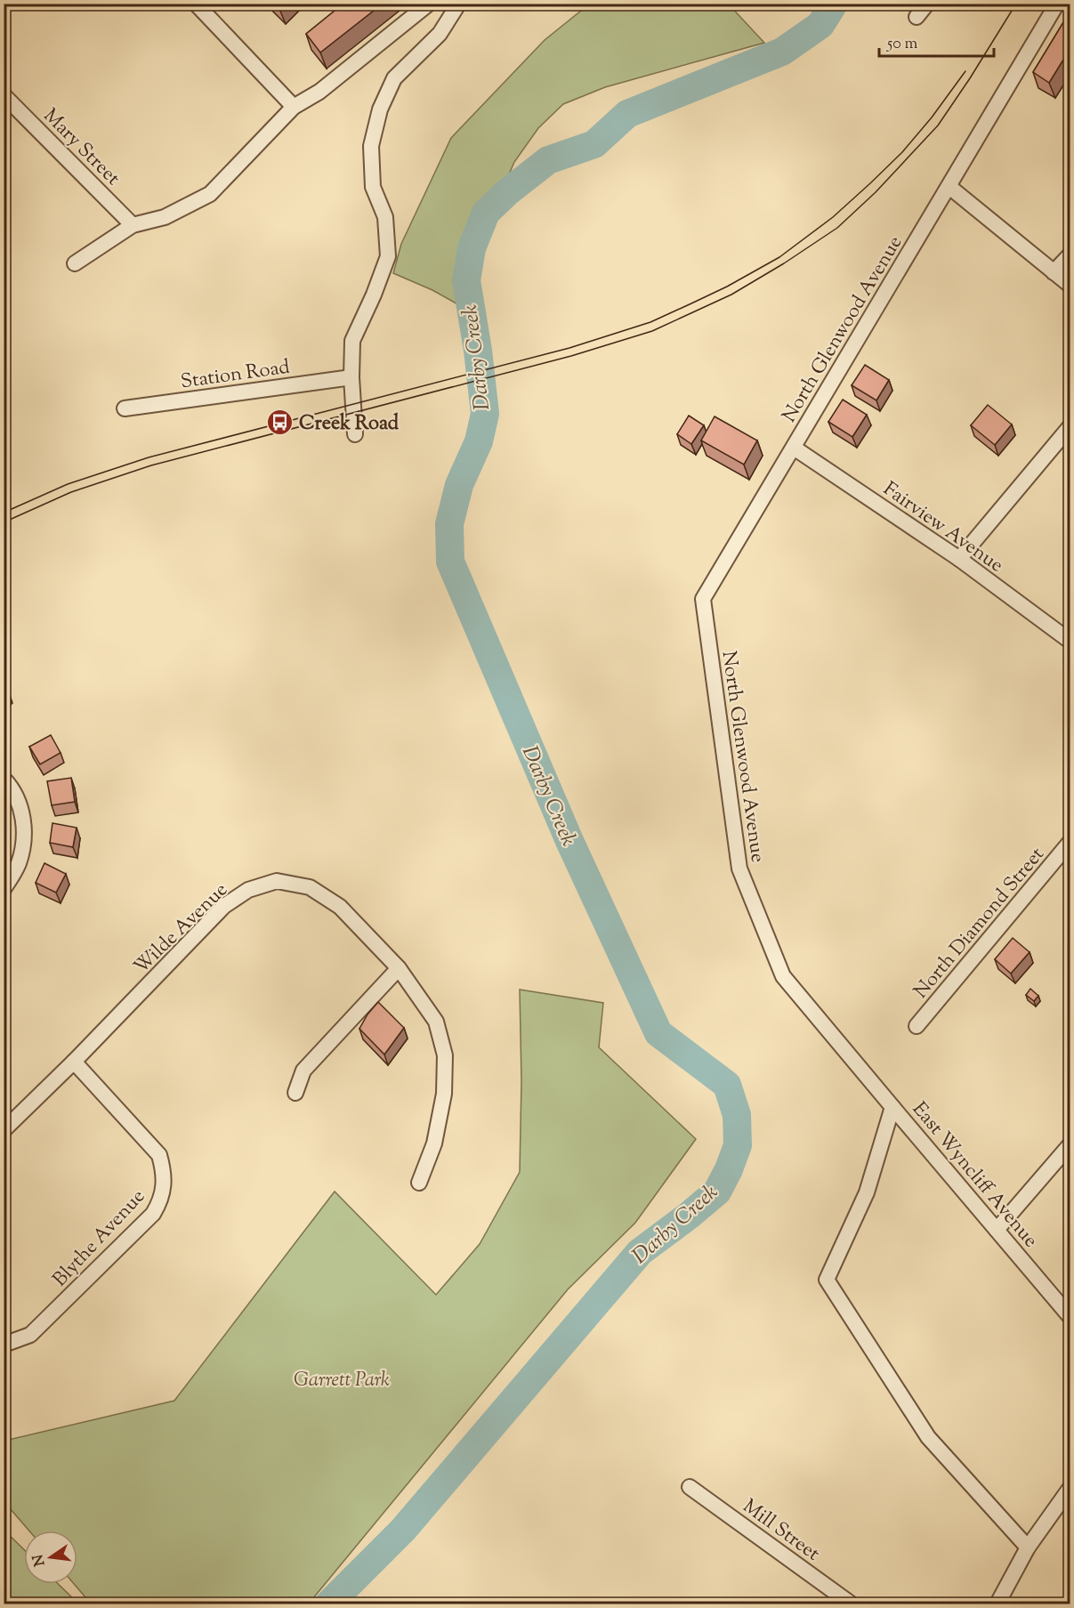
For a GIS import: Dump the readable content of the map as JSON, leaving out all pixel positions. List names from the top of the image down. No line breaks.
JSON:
{"streets":{"street":["Mary Street","North Glenwood Avenue","Station Road","Fairview Avenue","North Diamond Street","Wilde Avenue","East Wyncliff Avenue","Blythe Avenue","Mill Street"]},"crossings":[["North Glenwood Avenue","Fairview Avenue"],["North Glenwood Avenue","East Wyncliff Avenue"],["Wilde Avenue","Blythe Avenue"]],"water":["Darby Creek"],"parks":["Garrett Park"],"places":{"bus stop":["Creek Road"]},"scale_bar":"50 m","north":"left"}
